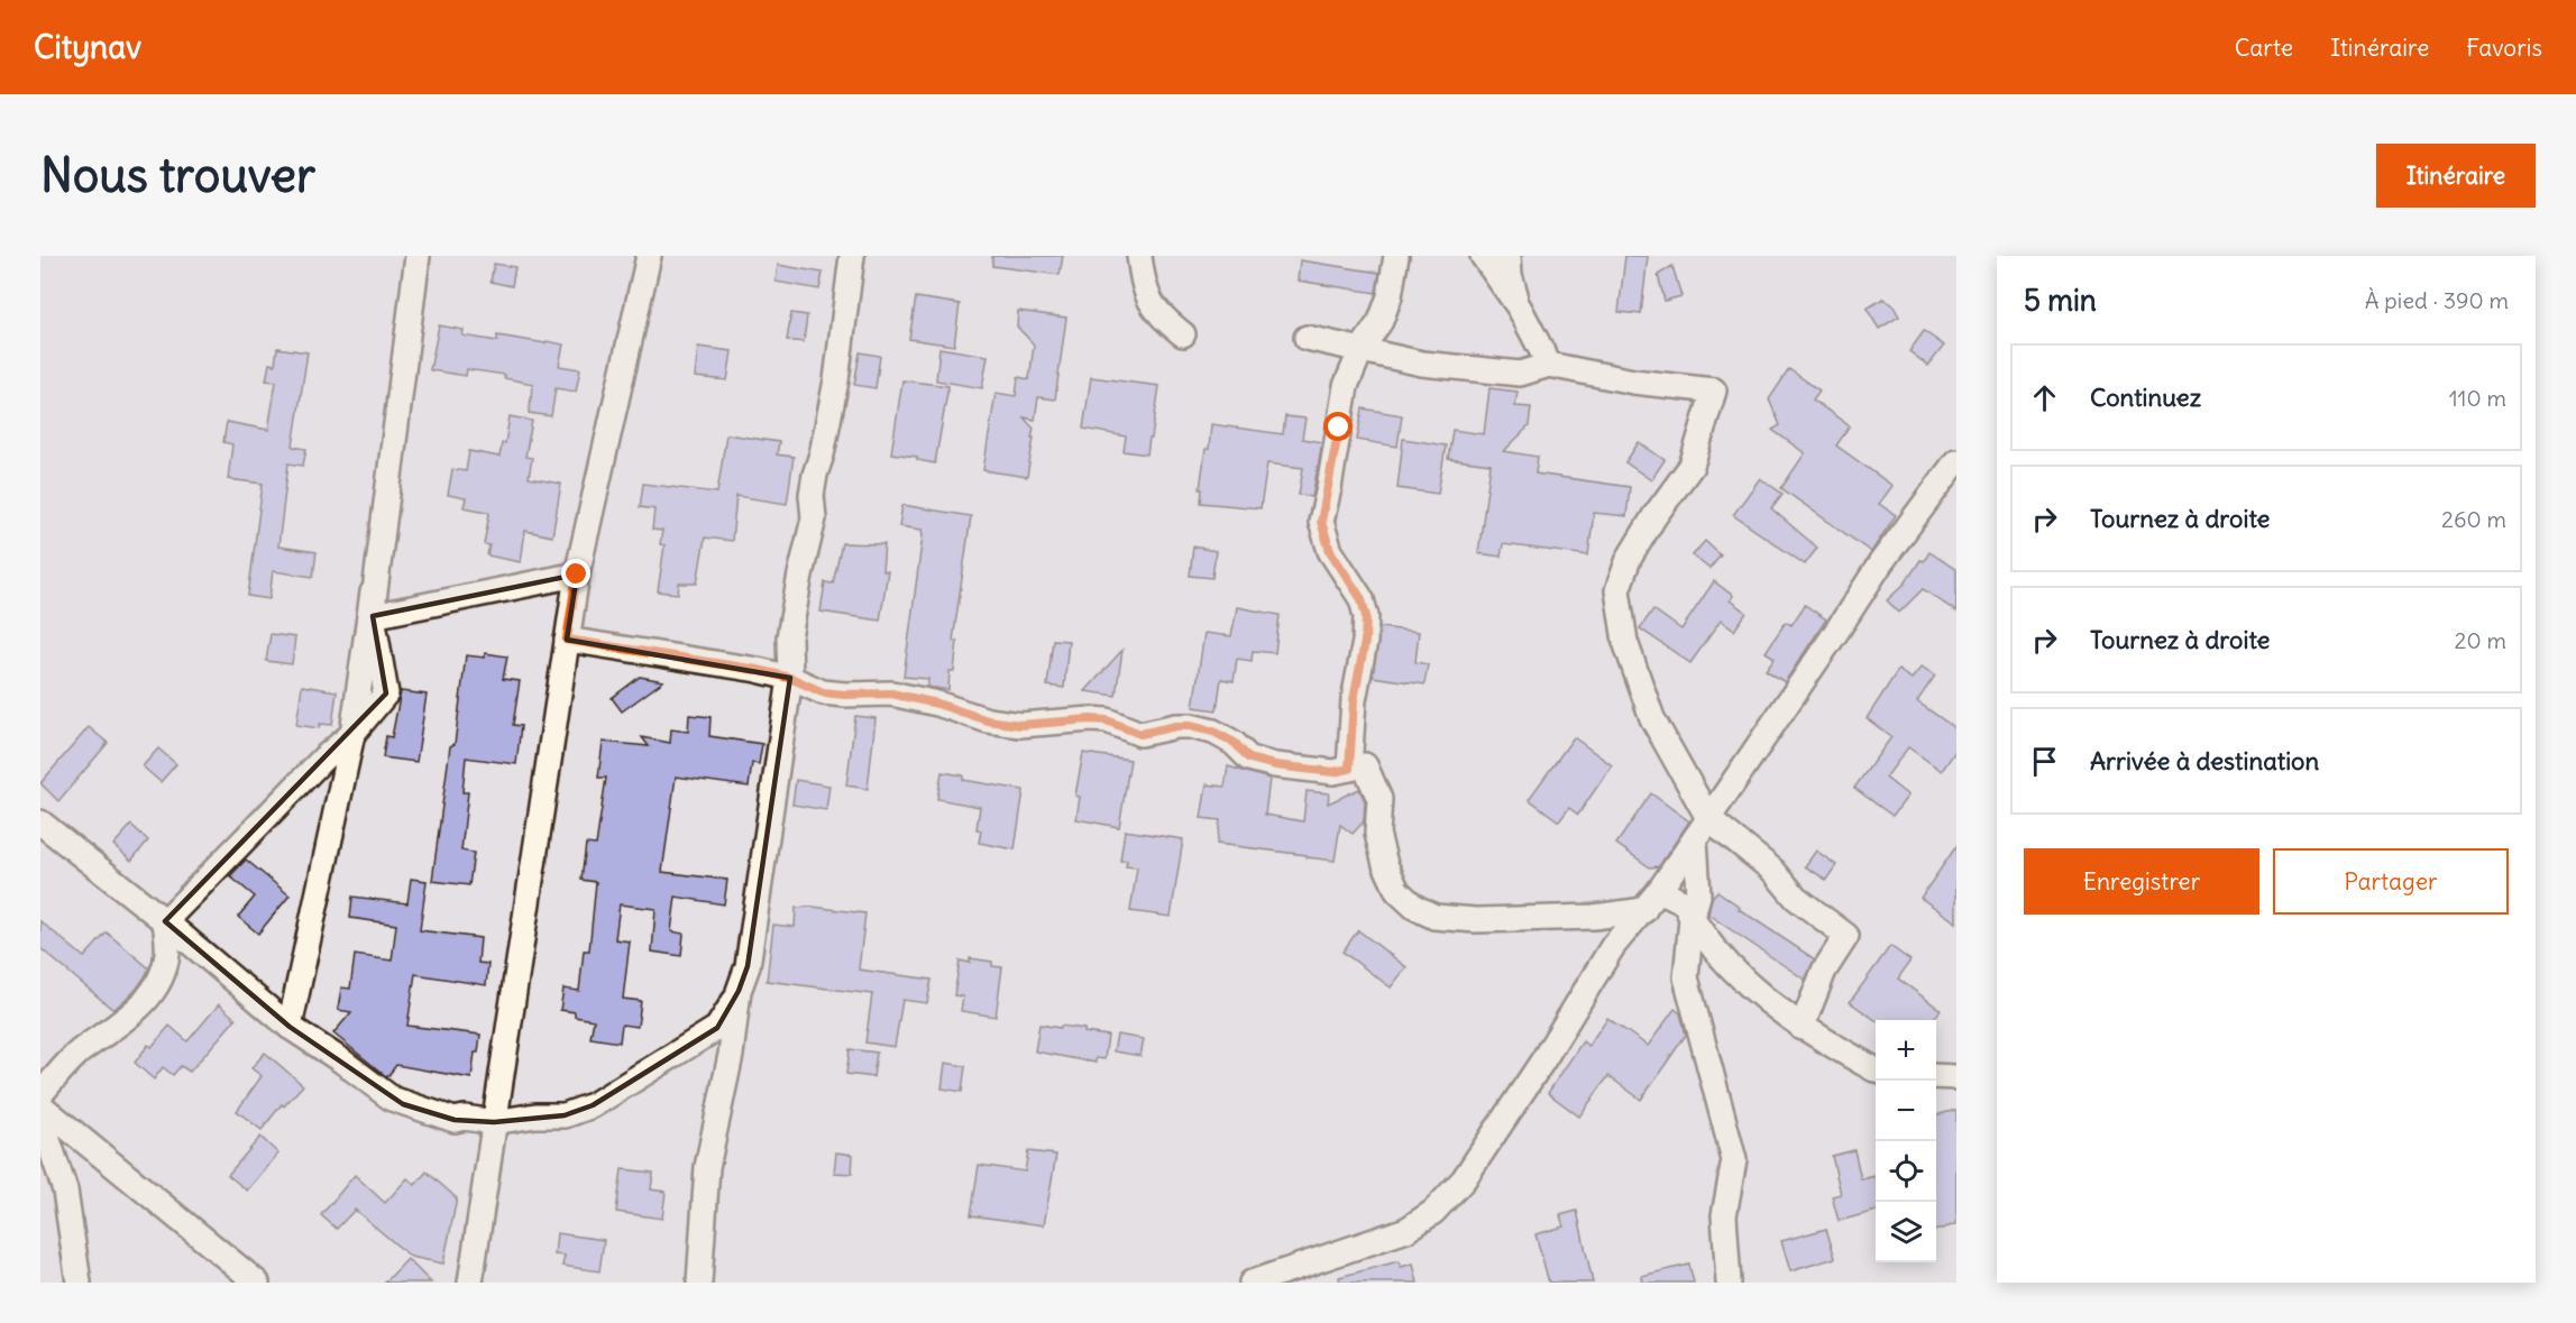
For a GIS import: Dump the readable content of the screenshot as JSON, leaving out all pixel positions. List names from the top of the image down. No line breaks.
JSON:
{"page":{"header":"Citynav","nav":["Carte","Itinéraire","Favoris"],"buttons":["Itinéraire",["Enregistrer","Partager"]],"title":"Nous trouver","heading":["5 min","À pied · 390 m"],"list":[["Continuez","110 m"],["Tournez à droite","260 m"],["Tournez à droite","20 m"],"Arrivée à destination"],"map_buttons":["+","−"]}}
